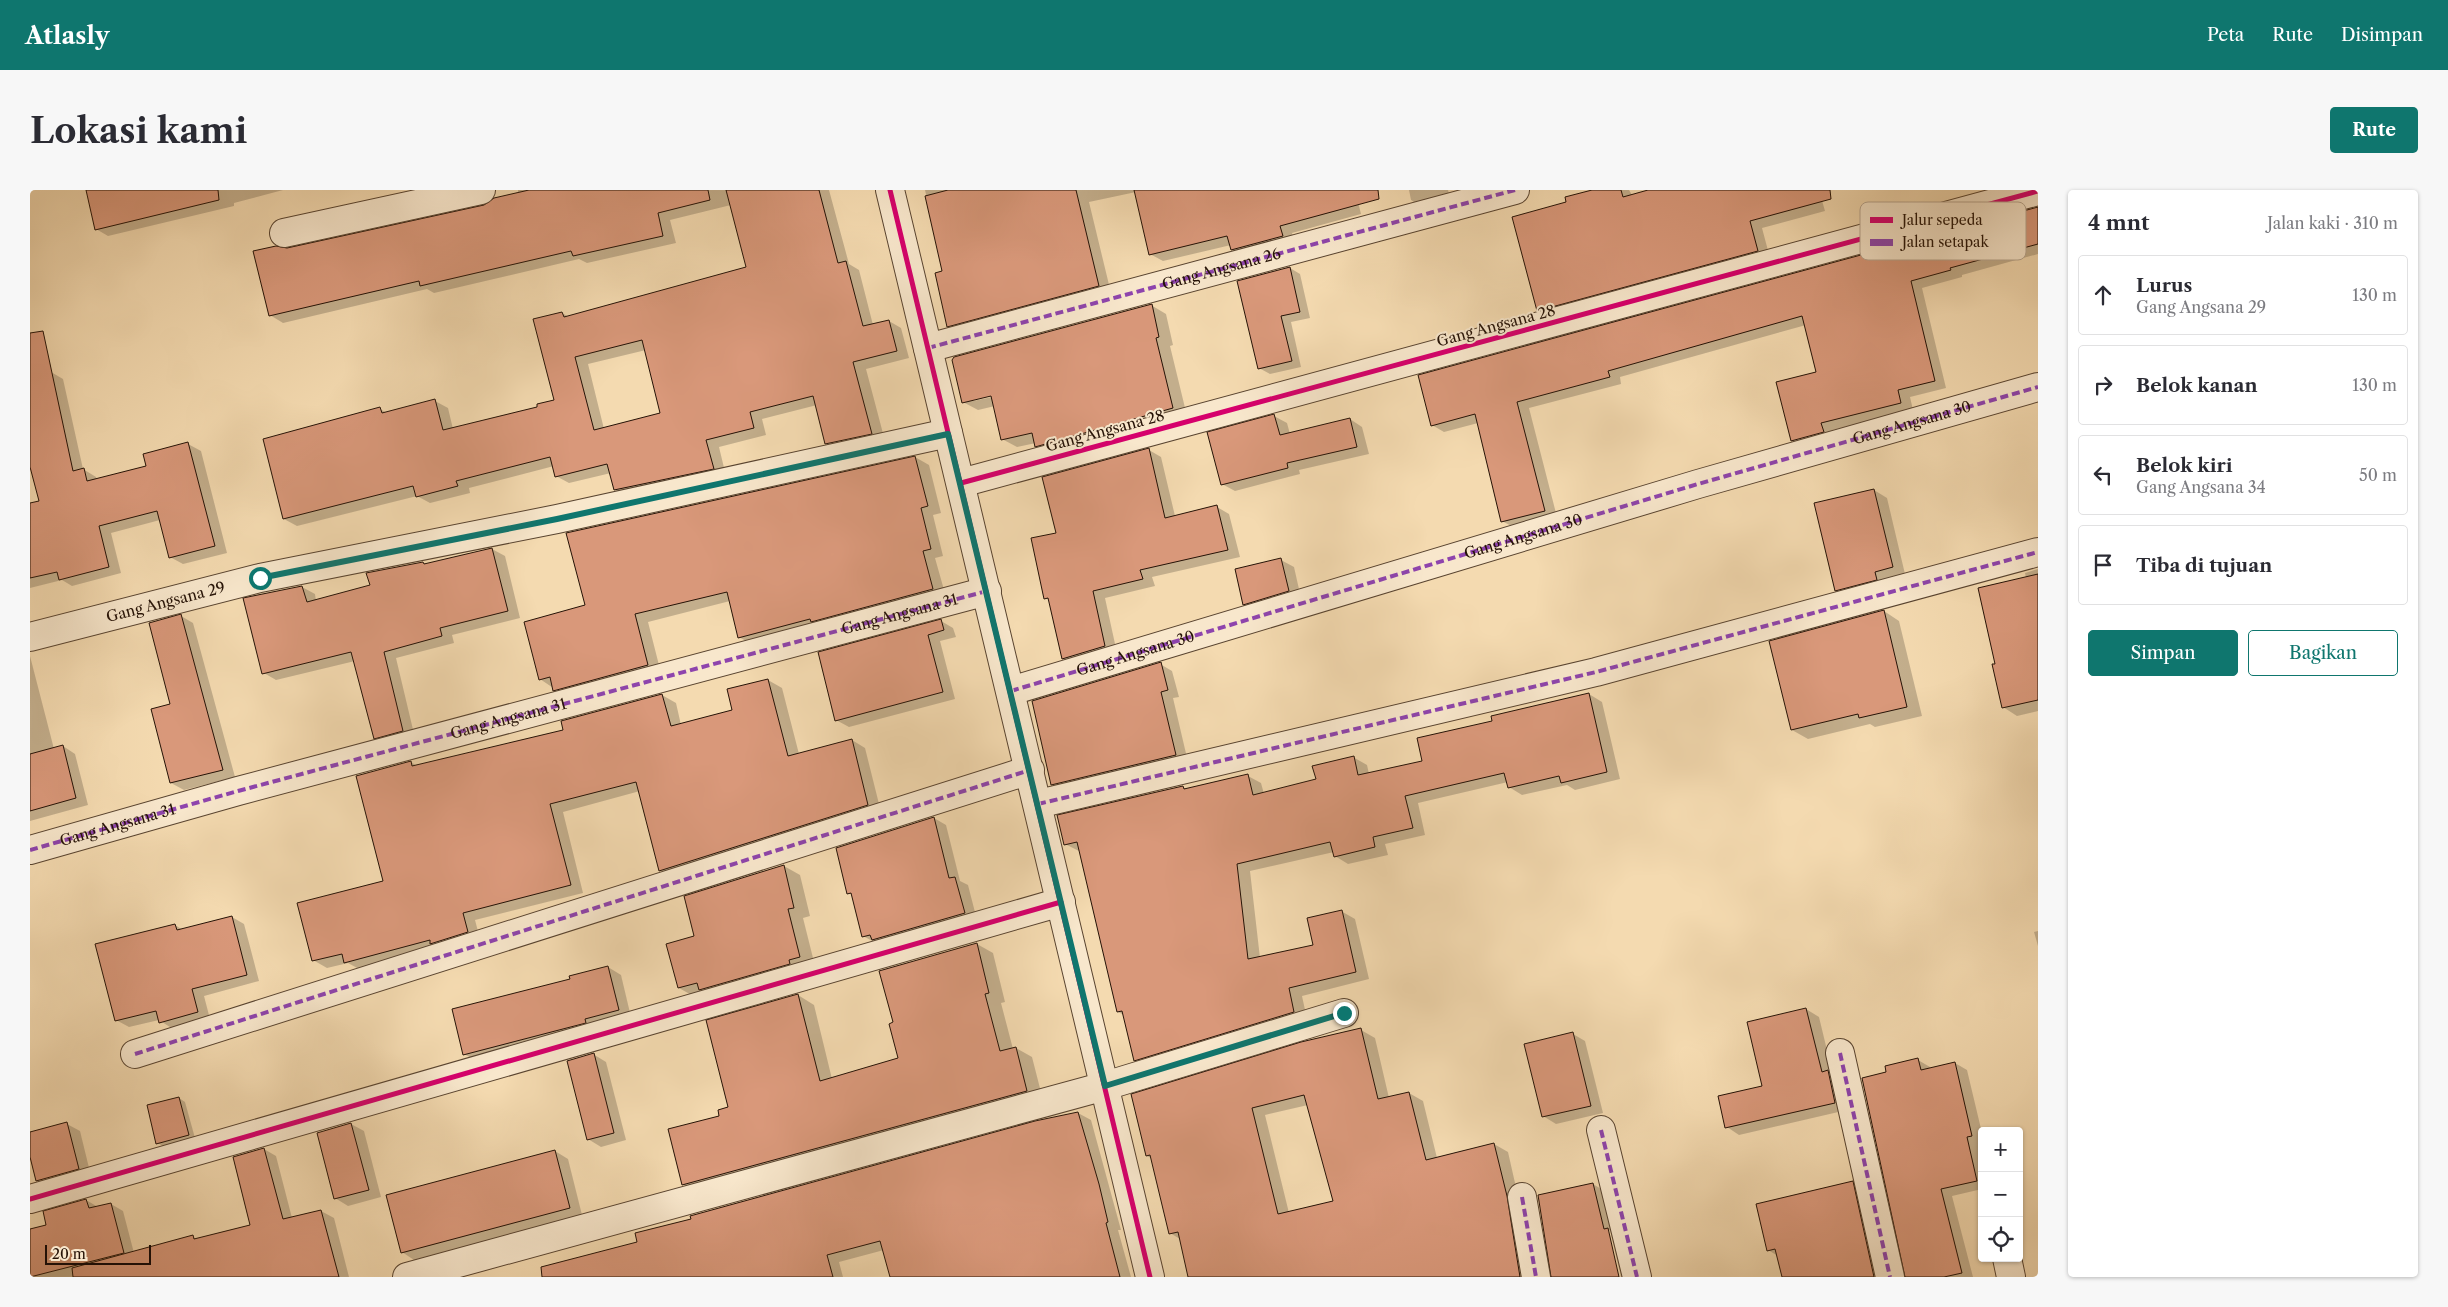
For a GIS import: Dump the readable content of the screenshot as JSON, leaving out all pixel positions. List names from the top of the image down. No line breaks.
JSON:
{"streets":{"street":["Gang Angsana 26","Gang Angsana 28","Gang Angsana 30","Gang Angsana 29","Gang Angsana 31"]},"legend":["Jalur sepeda","Jalan setapak"],"scale_bar":"20 m","page":{"header":"Atlasly","nav":["Peta","Rute","Disimpan"],"buttons":["Rute",["Simpan","Bagikan"]],"title":"Lokasi kami","heading":["4 mnt","Jalan kaki · 310 m"],"list":[["Lurus","Gang Angsana 29","130 m"],["Belok kanan","130 m"],["Belok kiri","Gang Angsana 34","50 m"],"Tiba di tujuan"],"map_buttons":["+","−"],"scale":"20 m"}}
